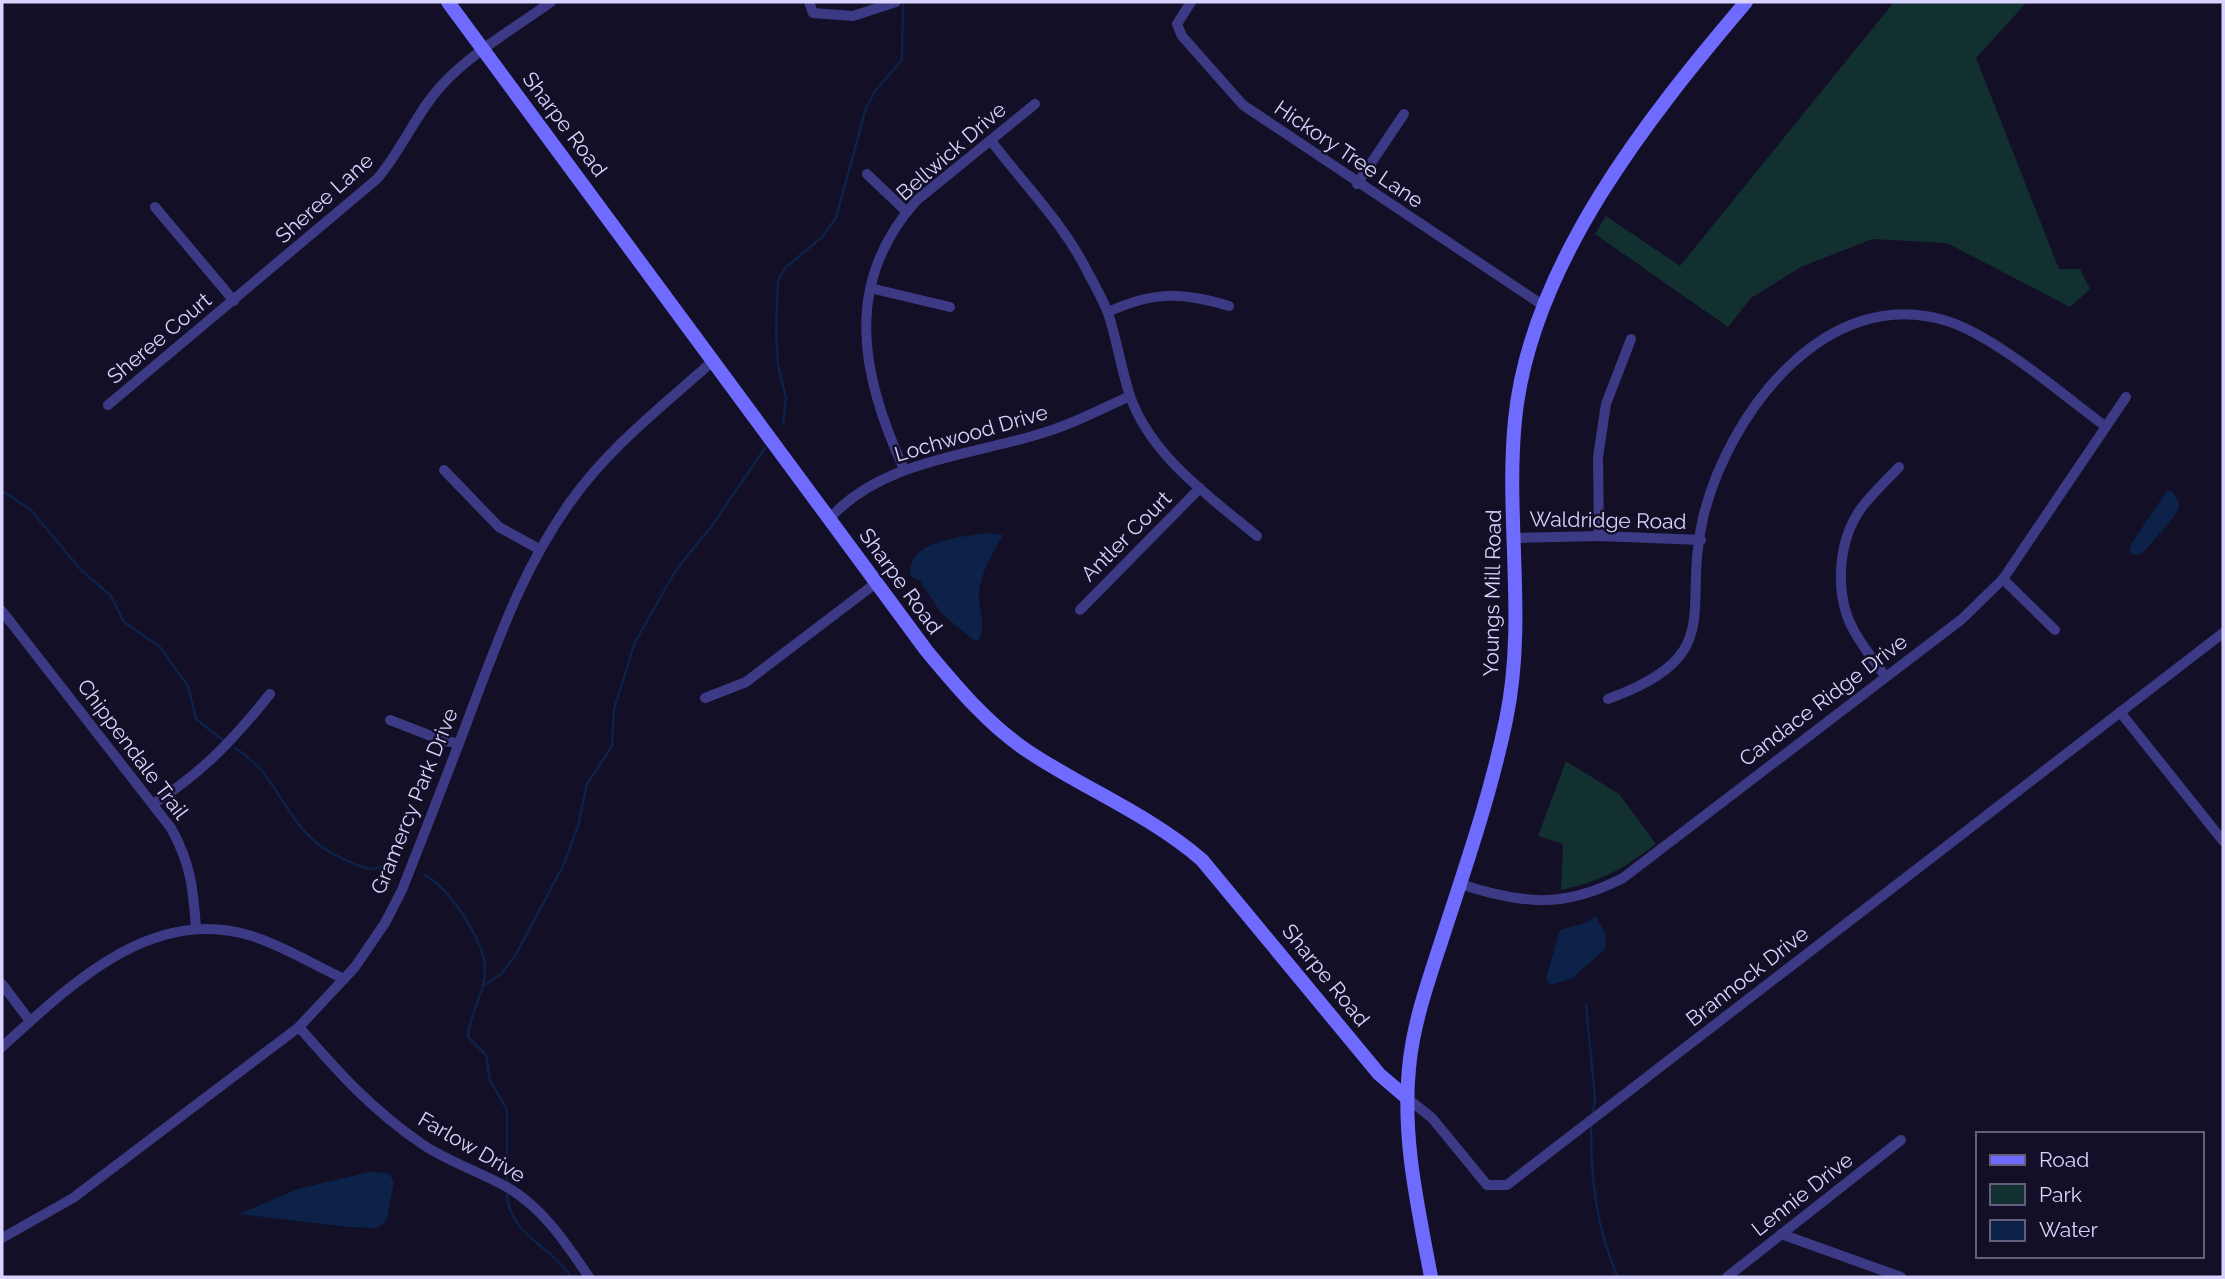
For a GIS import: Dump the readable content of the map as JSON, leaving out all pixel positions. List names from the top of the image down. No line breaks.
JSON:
{"streets":{"street":["Sharpe Road","Bellwick Drive","Hickory Tree Lane","Sheree Lane","Sheree Court","Lochwood Drive","Waldridge Road","Antler Court","Youngs Mill Road","Candace Ridge Drive","Chippendale Trail","Gramercy Park Drive","Brannock Drive","Farlow Drive","Lennie Drive"]},"crossings":[["Sharpe Road","Sheree Lane"],["Sharpe Road","Lochwood Drive"],["Sharpe Road","Youngs Mill Road"],["Sharpe Road","Gramercy Park Drive"],["Sharpe Road","Brannock Drive"],["Bellwick Drive","Lochwood Drive"],["Hickory Tree Lane","Youngs Mill Road"],["Sheree Lane","Sheree Court"],["Waldridge Road","Youngs Mill Road"],["Youngs Mill Road","Candace Ridge Drive"],["Youngs Mill Road","Brannock Drive"],["Gramercy Park Drive","Farlow Drive"]],"legend":["Road","Park","Water"]}
